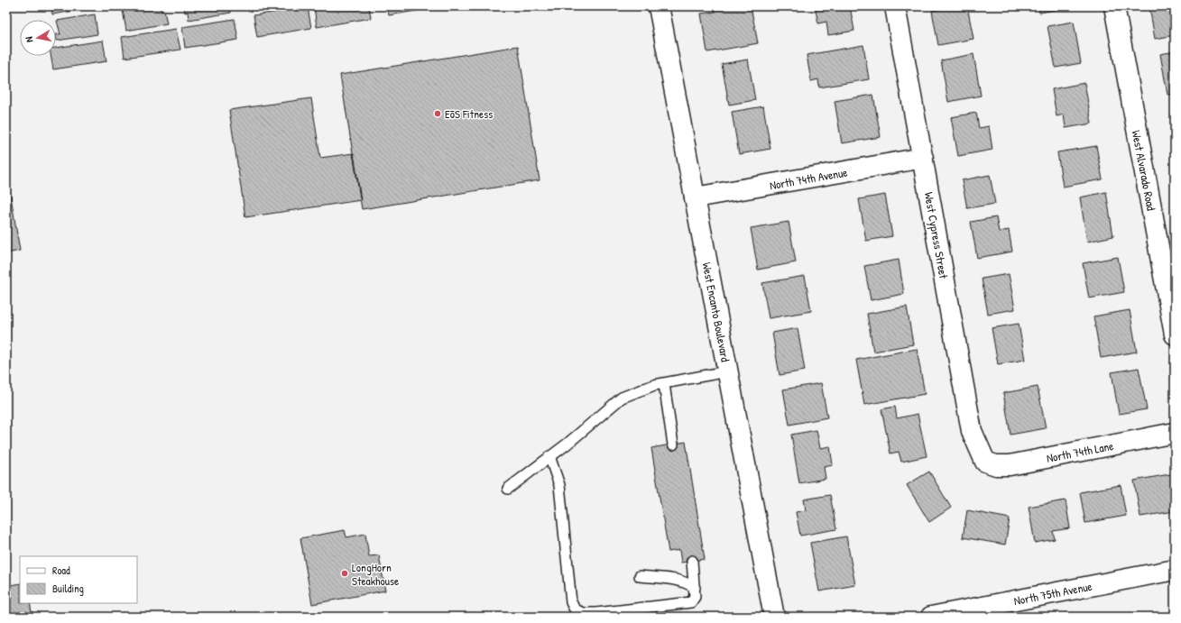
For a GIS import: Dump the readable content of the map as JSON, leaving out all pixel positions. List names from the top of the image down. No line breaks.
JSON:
{"streets":{"street":["West Alvarado Road","North 74th Avenue","West Cypress Street","West Encanto Boulevard","North 74th Lane","North 75th Avenue"]},"crossings":[["North 74th Avenue","West Cypress Street"],["North 74th Avenue","West Encanto Boulevard"],["West Cypress Street","North 74th Lane"]],"places":["EōS Fitness","LongHorn Steakhouse"],"legend":["Road","Building"],"north":"left"}
